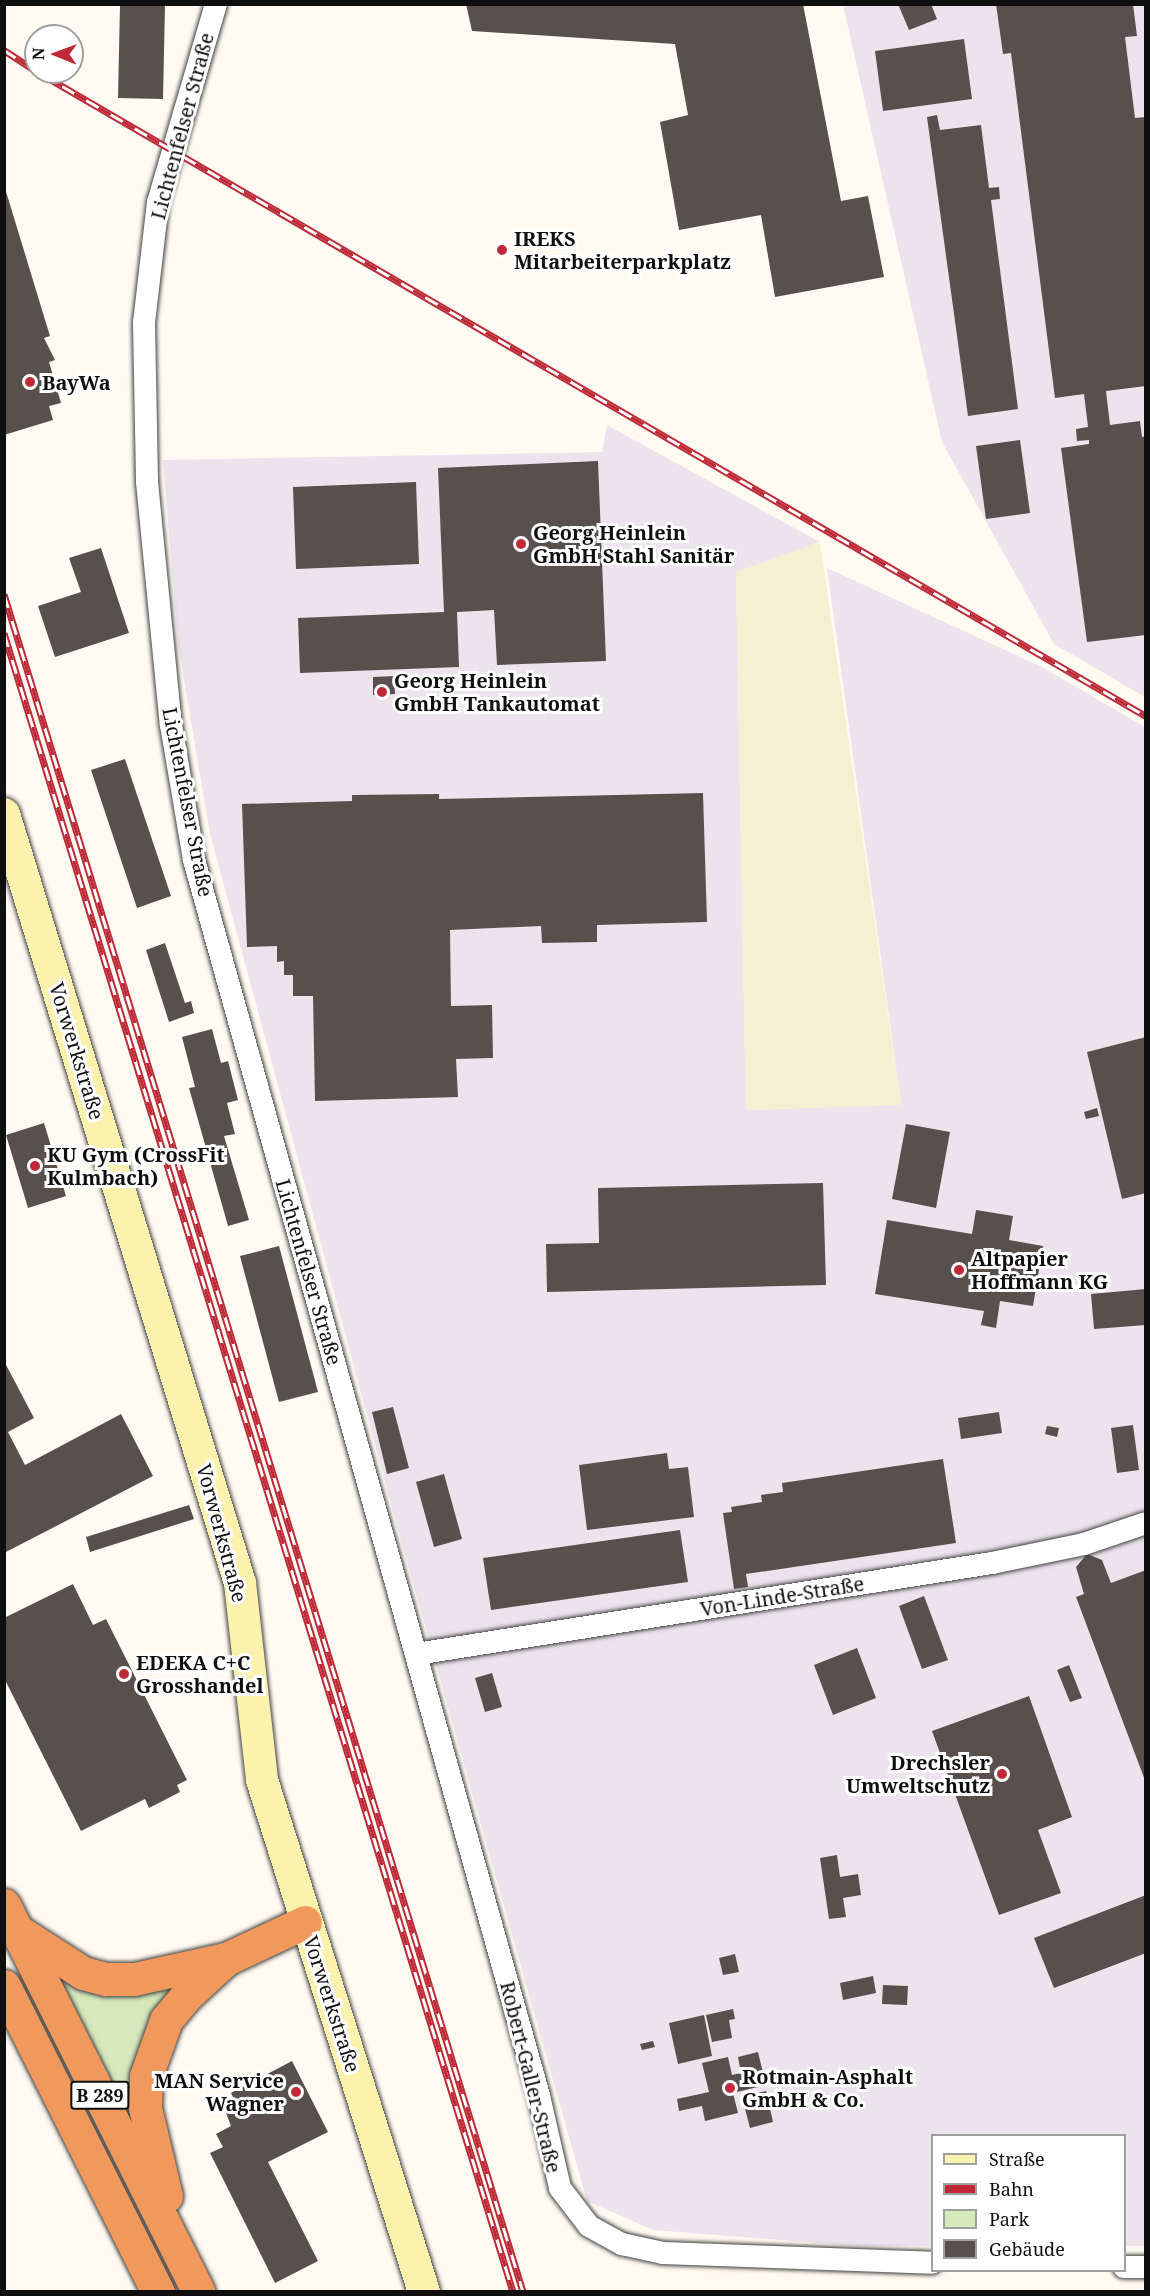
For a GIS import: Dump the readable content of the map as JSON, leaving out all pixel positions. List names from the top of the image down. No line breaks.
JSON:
{"streets":{"highway":["B 289"],"street":["Lichtenfelser Straße","Vorwerkstraße","Von-Linde-Straße","Robert-Galler-Straße"]},"crossings":[["Lichtenfelser Straße","Von-Linde-Straße"],["Lichtenfelser Straße","Robert-Galler-Straße"],["Von-Linde-Straße","Robert-Galler-Straße"]],"places":["IREKS Mitarbeiterparkplatz","BayWa","Georg Heinlein GmbH Stahl Sanitär","Georg Heinlein GmbH Tankautomat","KU Gym (CrossFit Kulmbach)","Altpapier Hoffmann KG","EDEKA C+C Grosshandel","Drechsler Umweltschutz","Rotmain-Asphalt GmbH & Co.","MAN Service Wagner"],"legend":["Straße","Bahn","Park","Gebäude"],"north":"left"}
